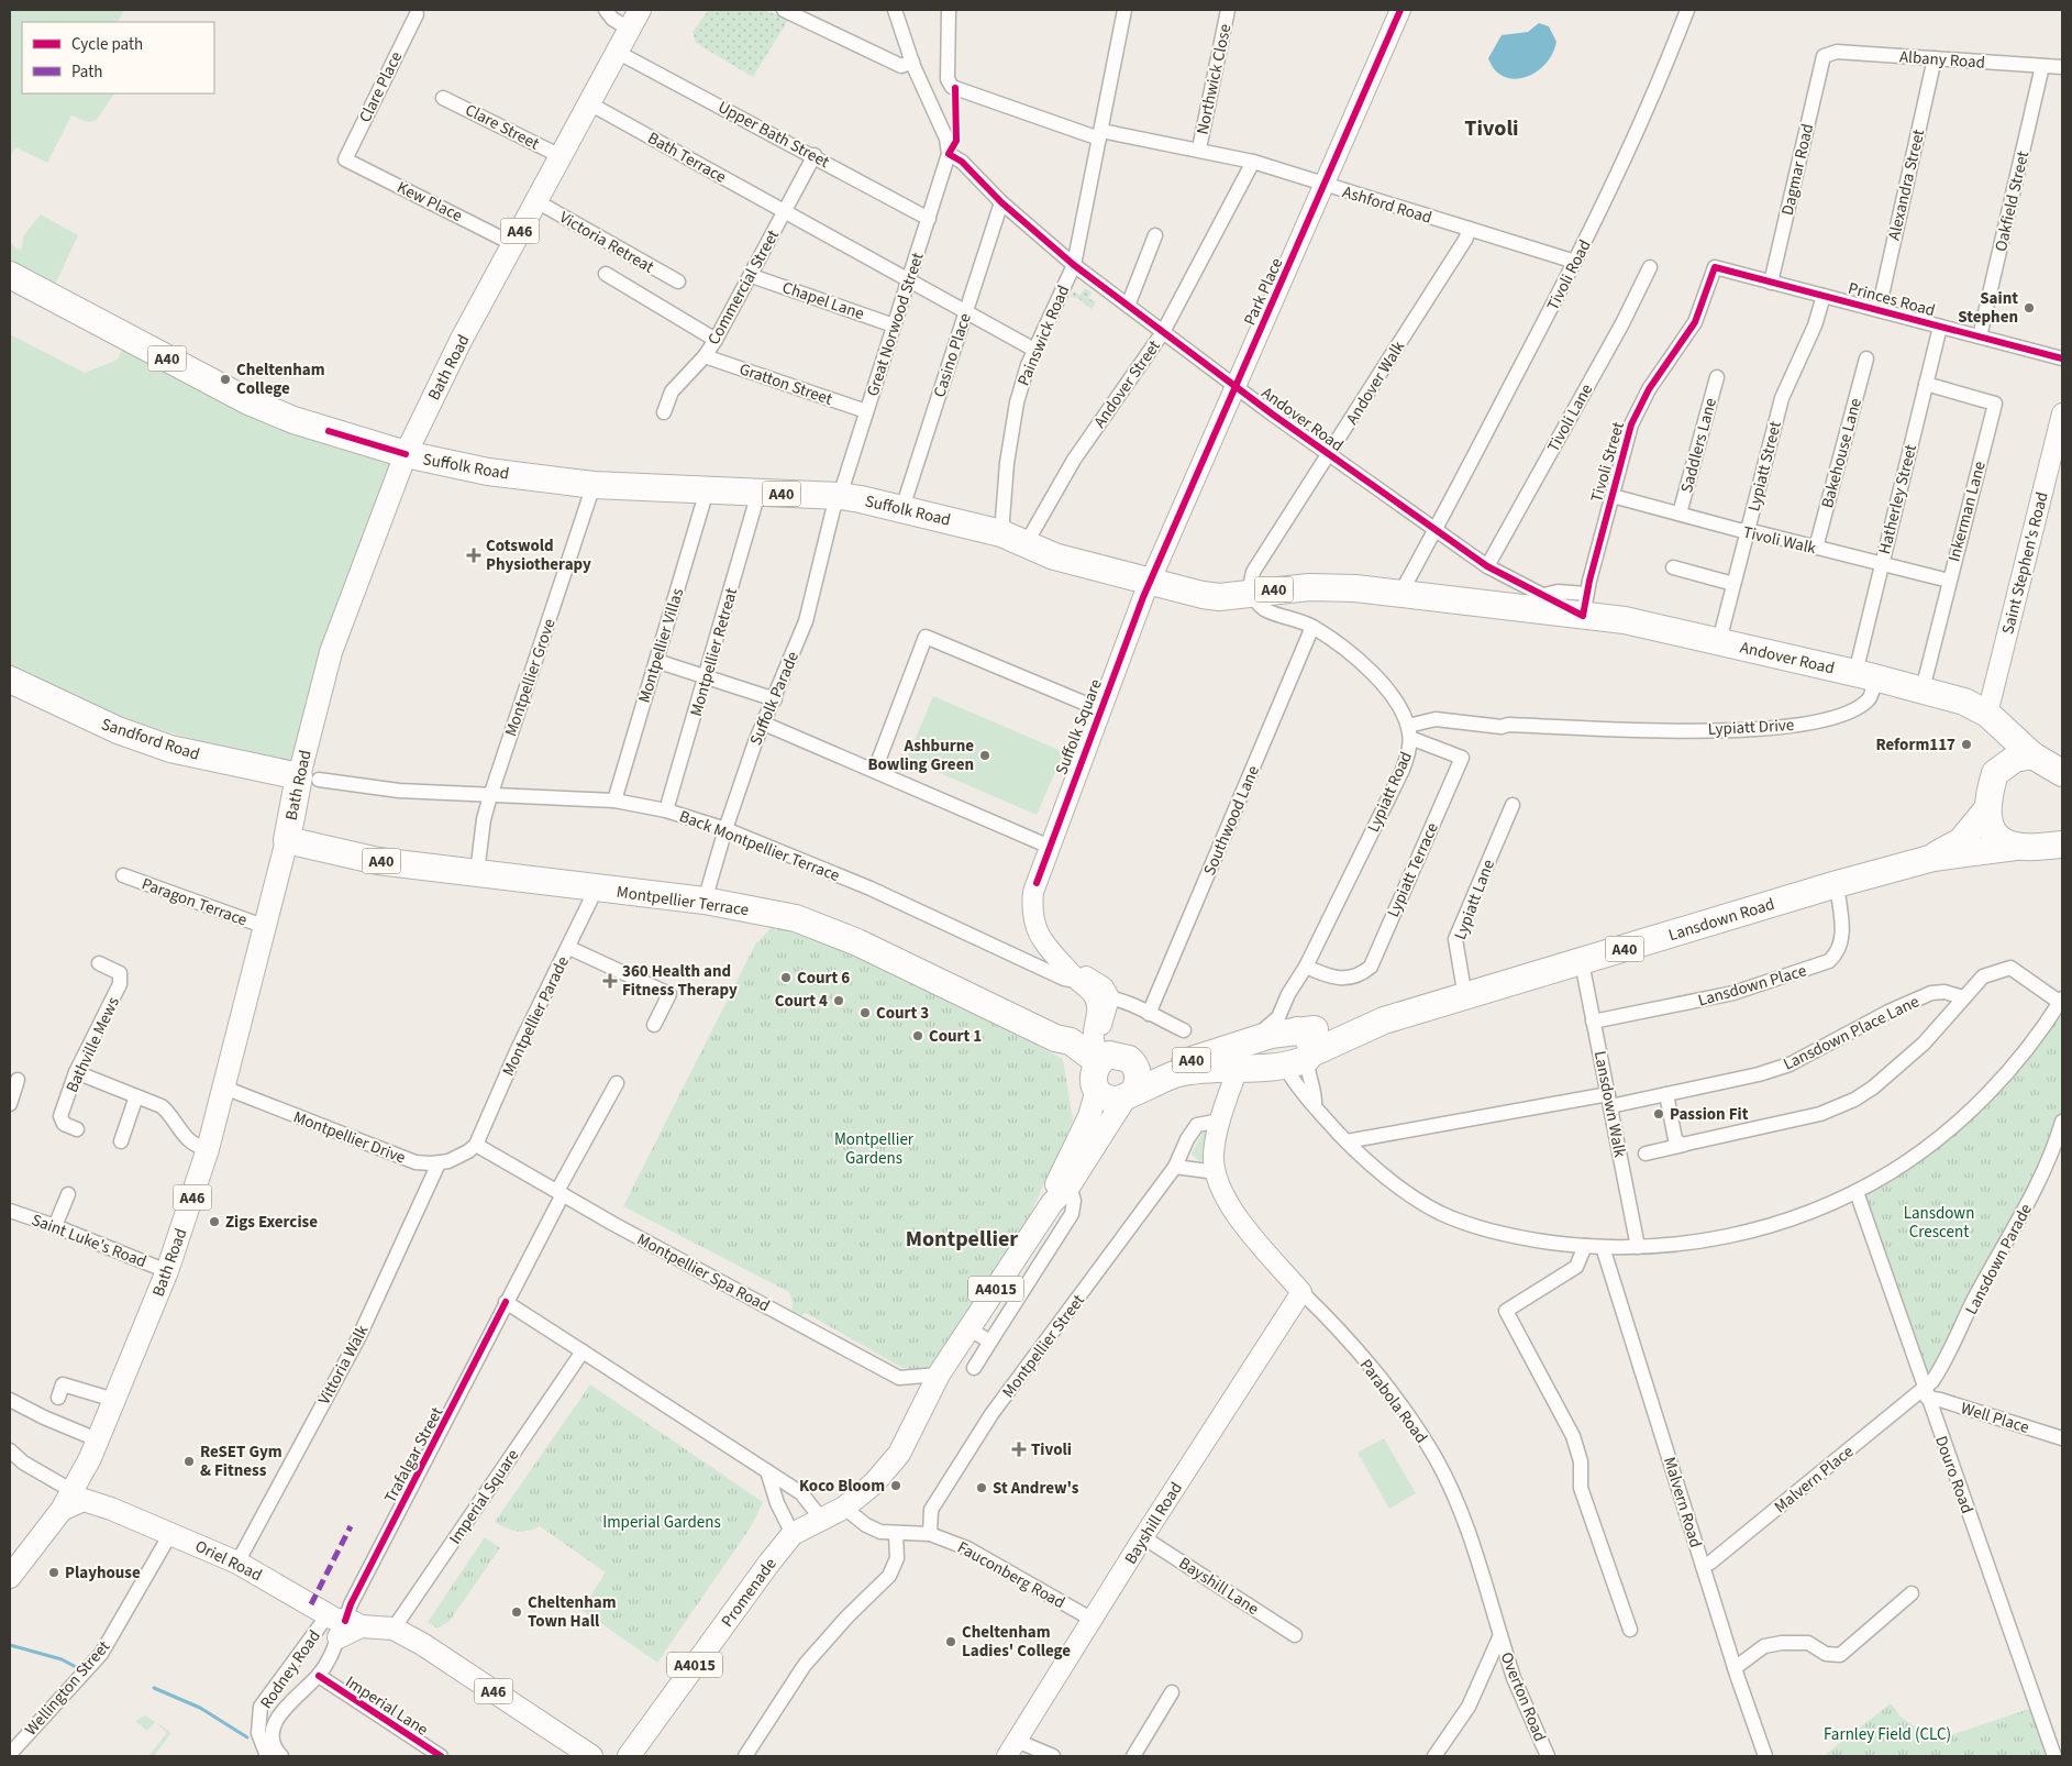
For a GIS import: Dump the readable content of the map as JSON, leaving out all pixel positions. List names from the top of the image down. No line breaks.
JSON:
{"streets":{"highway":["A46","A40","Bath Road","Andover Road","Suffolk Road","Sandford Road","Montpellier Terrace","Lansdown Road"],"main road":["A4015","Oriel Road","Promenade"],"street":["Albany Road","Northwick Close","Clare Place","Clare Street","Upper Bath Street","Bath Terrace","Dagmar Road","Alexandra Street","Kew Place","Oakfield Street","Ashford Road","Victoria Retreat","Tivoli Road","Commercial Street","Park Place","Princes Road","Chapel Lane","Great Norwood Street","Painswick Road","Casino Place","Andover Walk","Gratton Street","Andover Street","Tivoli Lane","Saddlers Lane","Bakehouse Lane","Tivoli Street","Lypiatt Street","Hatherley Street","Inkerman Lane","Tivoli Walk","Saint Stephen's Road","Montpellier Villas","Montpellier Retreat","Montpellier Grove","Suffolk Parade","Suffolk Square","Lypiatt Drive","Lypiatt Road","Southwood Lane","Back Montpellier Terrace","Lypiatt Terrace","Lypiatt Lane","Paragon Terrace","Lansdown Place","Montpellier Parade","Lansdown Place Lane","Bathville Mews","Lansdown Walk","Montpellier Drive","Saint Luke's Road","Lansdown Parade","Montpellier Spa Road","Montpellier Street","Vittoria Walk","Parabola Road","Well Place","Trafalgar Street","Douro Road","Malvern Place","Imperial Square","Malvern Road","Bayshill Road","Fauconberg Road","Bayshill Lane","Rodney Road","Wellington Street","Overton Road","Imperial Lane"]},"crossings":[["Albany Road","Dagmar Road"],["Albany Road","Alexandra Street"],["Albany Road","Oakfield Street"],["Northwick Close","Ashford Road"],["Clare Place","Kew Place"],["Clare Street","Bath Road"],["Upper Bath Street","Commercial Street"],["Upper Bath Street","Great Norwood Street"],["Upper Bath Street","Bath Road"],["Bath Terrace","Commercial Street"],["Bath Terrace","Great Norwood Street"],["Bath Terrace","Painswick Road"],["Bath Terrace","Casino Place"],["Bath Terrace","Bath Road"],["Dagmar Road","Princes Road"],["Alexandra Street","Princes Road"],["Kew Place","Bath Road"],["Oakfield Street","Princes Road"],["Ashford Road","Tivoli Road"],["Ashford Road","Park Place"],["Ashford Road","Painswick Road"],["Ashford Road","Andover Walk"],["Ashford Road","Andover Street"],["A46","Bath Road"],["A46","Imperial Square"],["A46","Oriel Road"],["Victoria Retreat","Bath Road"],["Tivoli Road","Andover Road"],["Tivoli Road","Suffolk Road"],["Commercial Street","Chapel Lane"],["Commercial Street","Gratton Street"],["Park Place","Andover Road"],["Park Place","Suffolk Road"],["Park Place","Suffolk Square"],["Princes Road","Tivoli Street"],["Princes Road","Lypiatt Street"],["Princes Road","Hatherley Street"],["Chapel Lane","Great Norwood Street"],["Great Norwood Street","Gratton Street"],["Great Norwood Street","Andover Road"],["Great Norwood Street","Suffolk Road"],["Great Norwood Street","Suffolk Parade"],["Painswick Road","Andover Road"],["Painswick Road","Suffolk Road"],["Casino Place","Andover Road"],["Casino Place","Suffolk Road"],["A40","Bath Road"],["A40","Suffolk Road"],["A40","Lypiatt Road"],["A40","Montpellier Terrace"],["A40","Lansdown Road"],["A40","A4015"],["A40","Parabola Road"],["Bath Road","Suffolk Road"],["Bath Road","Sandford Road"],["Bath Road","Back Montpellier Terrace"],["Bath Road","Montpellier Terrace"],["Bath Road","Paragon Terrace"],["Bath Road","Montpellier Drive"],["Bath Road","Saint Luke's Road"],["Bath Road","Oriel Road"],["Andover Walk","Andover Road"],["Andover Walk","Suffolk Road"],["Andover Walk","Lypiatt Road"],["Andover Street","Andover Road"],["Andover Street","Suffolk Road"],["Tivoli Lane","Andover Road"],["Andover Road","Tivoli Street"],["Andover Road","Suffolk Road"],["Andover Road","Lypiatt Street"],["Andover Road","Hatherley Street"],["Andover Road","Inkerman Lane"],["Andover Road","Saint Stephen's Road"],["Andover Road","Lypiatt Drive"],["Saddlers Lane","Tivoli Walk"],["Bakehouse Lane","Tivoli Walk"],["Tivoli Street","Tivoli Walk"],["Suffolk Road","Montpellier Villas"],["Suffolk Road","Montpellier Retreat"],["Suffolk Road","Montpellier Grove"],["Suffolk Road","Suffolk Parade"],["Suffolk Road","Suffolk Square"],["Suffolk Road","Lypiatt Road"],["Lypiatt Street","Tivoli Walk"],["Hatherley Street","Inkerman Lane"],["Hatherley Street","Tivoli Walk"],["Hatherley Street","Lypiatt Drive"],["Inkerman Lane","Tivoli Walk"],["Montpellier Villas","Back Montpellier Terrace"],["Montpellier Retreat","Back Montpellier Terrace"],["Montpellier Grove","Back Montpellier Terrace"],["Montpellier Grove","Montpellier Terrace"],["Suffolk Parade","Back Montpellier Terrace"],["Suffolk Parade","Montpellier Terrace"],["Suffolk Square","Back Montpellier Terrace"],["Lypiatt Drive","Lypiatt Road"],["Lypiatt Drive","Lypiatt Terrace"],["Sandford Road","Back Montpellier Terrace"],["Lypiatt Road","Southwood Lane"],["Lypiatt Road","Lypiatt Terrace"],["Lypiatt Road","Lansdown Road"],["Lypiatt Lane","Lansdown Road"],["Montpellier Terrace","Montpellier Parade"],["Montpellier Terrace","A4015"],["Lansdown Road","Lansdown Place"],["Lansdown Road","Lansdown Walk"],["Lansdown Place","Lansdown Walk"],["Montpellier Parade","Montpellier Drive"],["Montpellier Parade","Montpellier Spa Road"],["Lansdown Place Lane","Lansdown Walk"],["Montpellier Drive","Montpellier Spa Road"],["Montpellier Drive","Vittoria Walk"],["Lansdown Parade","Well Place"],["Lansdown Parade","Douro Road"],["Lansdown Parade","Malvern Place"],["Montpellier Spa Road","A4015"],["Montpellier Spa Road","Trafalgar Street"],["A4015","Promenade"],["Montpellier Street","Parabola Road"],["Montpellier Street","Fauconberg Road"],["Vittoria Walk","Oriel Road"],["Parabola Road","Bayshill Road"],["Parabola Road","Overton Road"],["Well Place","Douro Road"],["Well Place","Malvern Place"],["Trafalgar Street","Oriel Road"],["Trafalgar Street","Rodney Road"],["Douro Road","Malvern Place"],["Malvern Place","Malvern Road"],["Imperial Square","Oriel Road"],["Bayshill Road","Fauconberg Road"],["Bayshill Road","Bayshill Lane"],["Oriel Road","Rodney Road"],["Oriel Road","Wellington Street"],["Rodney Road","Imperial Lane"]],"districts":["Tivoli","Montpellier"],"parks":["Montpellier Gardens","Lansdown Crescent","Imperial Gardens","Farnley Field (CLC)"],"places":{"other":["Saint Stephen","Cheltenham College","Reform117","Ashburne Bowling Green","Court 6","Court 4","Court 3","Court 1","Passion Fit","Zigs Exercise","ReSET Gym & Fitness","Koco Bloom","St Andrew's","Playhouse","Cheltenham Town Hall","Cheltenham Ladies' College"],"health":["Cotswold Physiotherapy","360 Health and Fitness Therapy","Tivoli"]},"legend":["Cycle path","Path"]}
